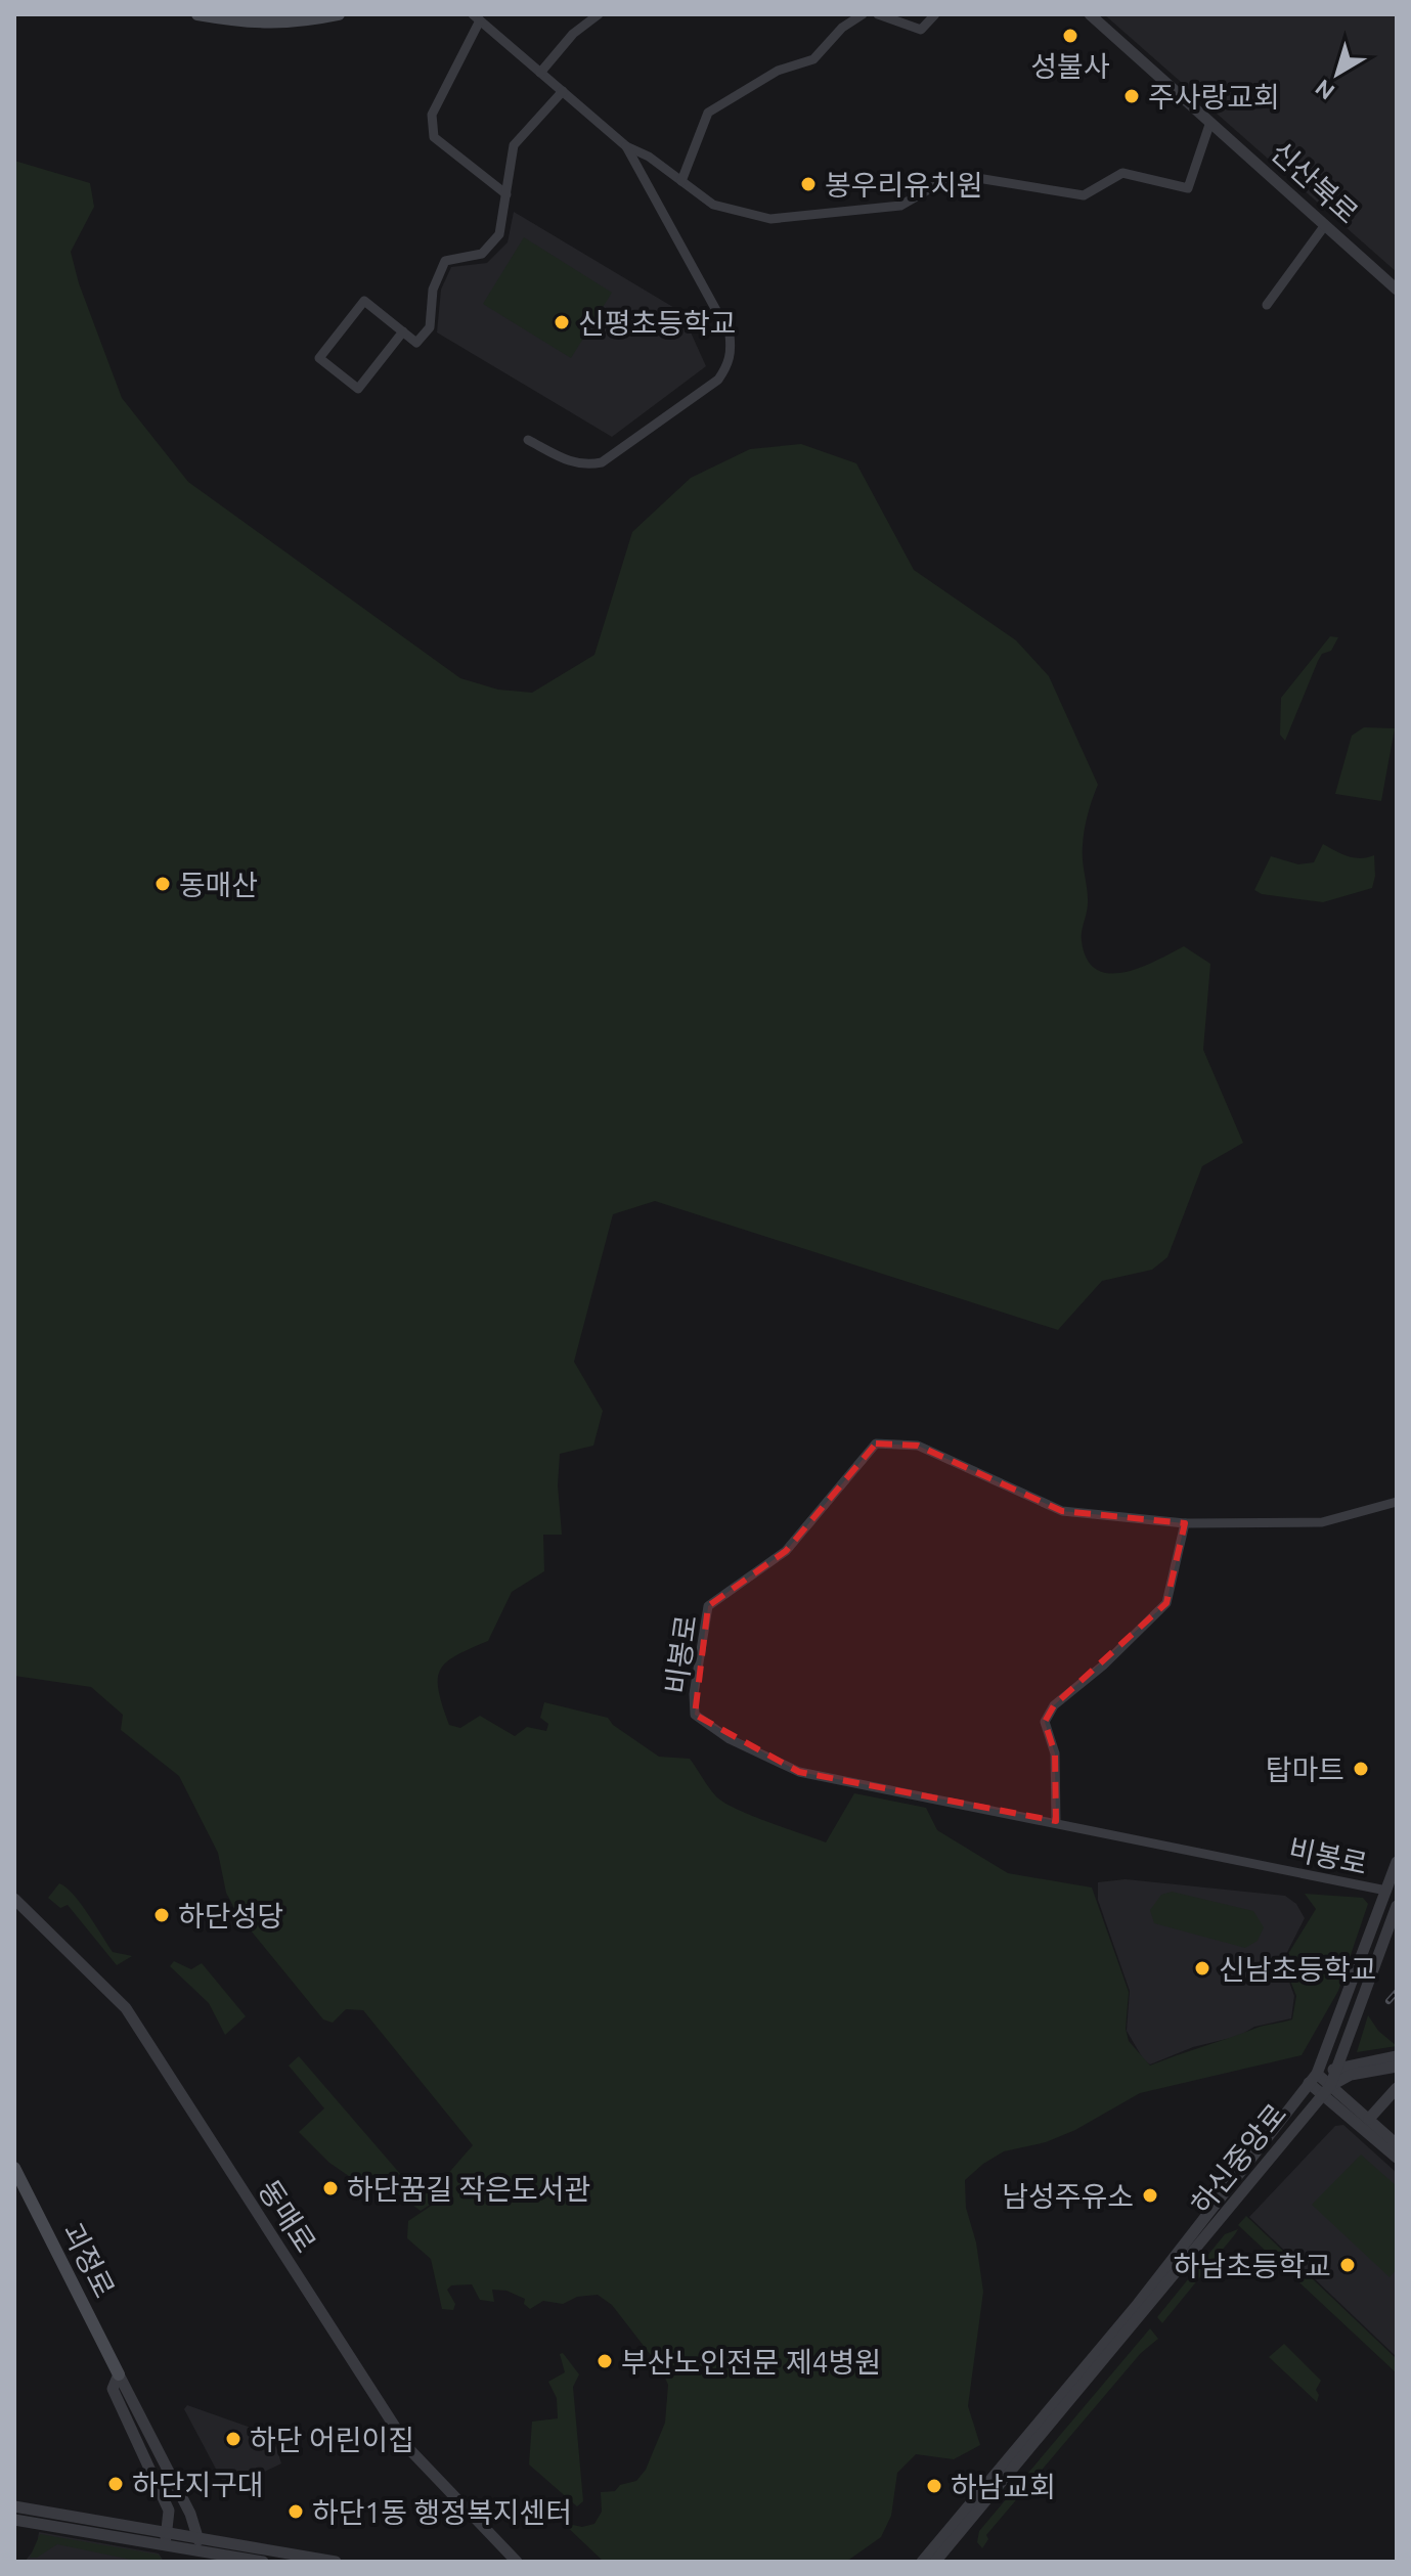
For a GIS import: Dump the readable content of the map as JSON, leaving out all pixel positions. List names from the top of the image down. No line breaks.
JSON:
{"streets":{"main road":["괴정로"],"street":["신산북로","비봉로","하신중앙로","동매로"]},"crossings":[["비봉로","하신중앙로"]],"places":["성불사","주사랑교회","봉우리유치원","신평초등학교","동매산","탑마트","하단성당","신남초등학교","하단꿈길 작은도서관","남성주유소","하남초등학교","부산노인전문 제4병원","하단 어린이집","하단지구대","하남교회","하단1동 행정복지센터"],"north":"bottom left"}
